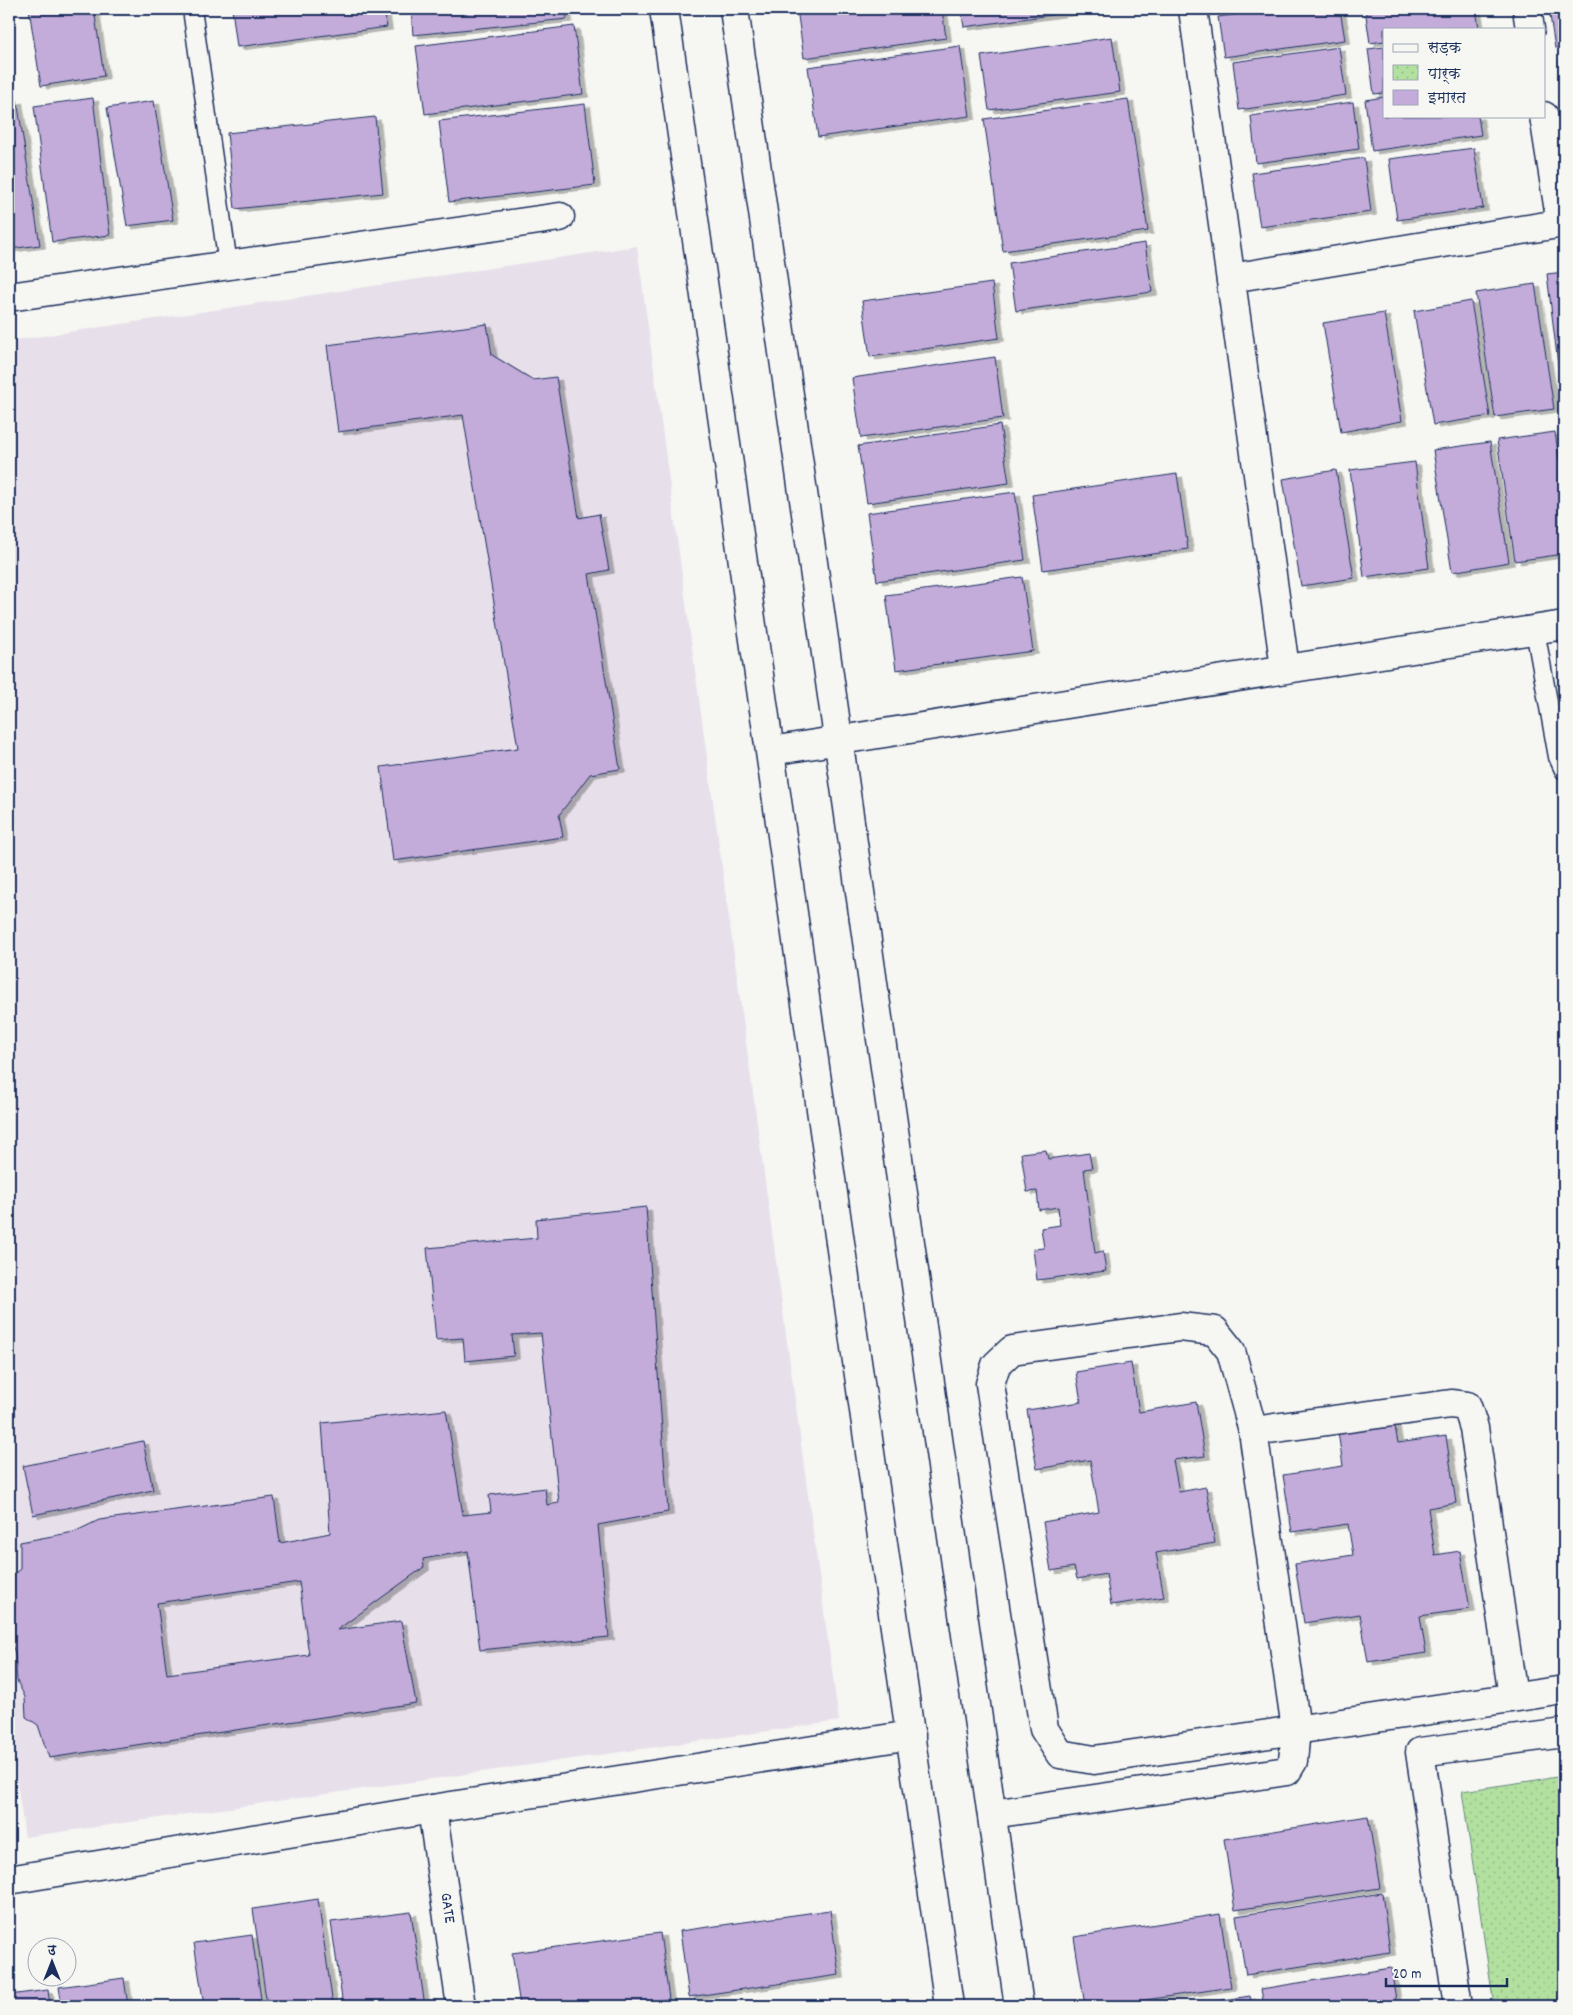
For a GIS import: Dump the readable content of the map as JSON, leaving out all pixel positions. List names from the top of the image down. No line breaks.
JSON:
{"streets":{"street":["GATE"]},"legend":["सड़क","पार्क","इमारत"],"scale_bar":"20 m","north":"top"}
